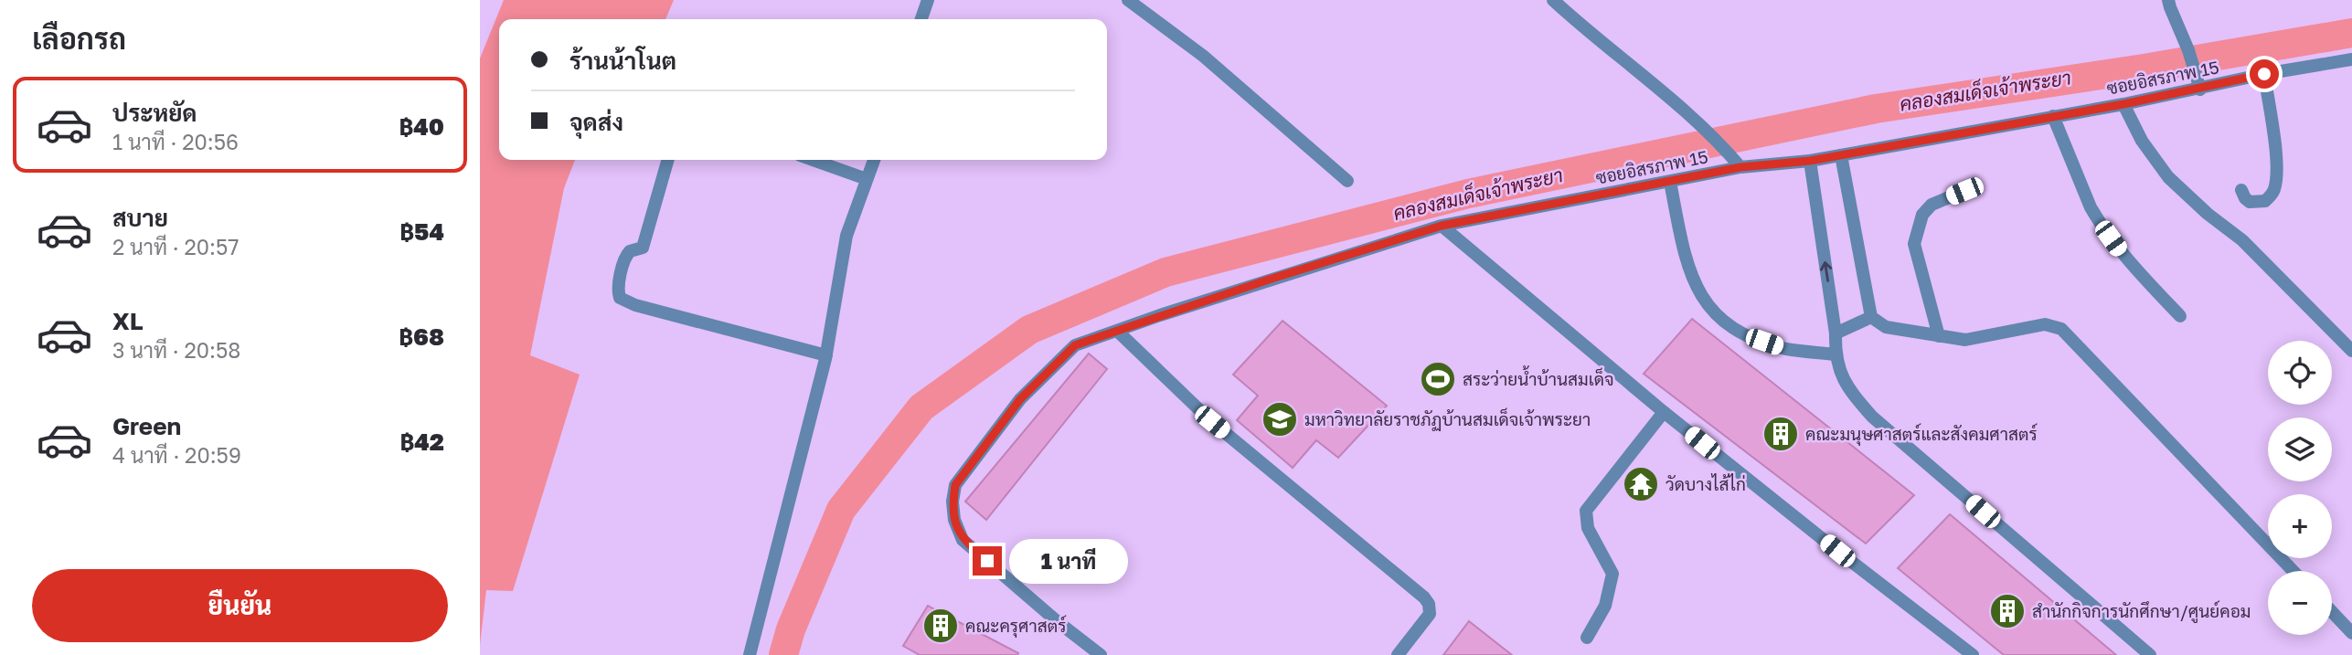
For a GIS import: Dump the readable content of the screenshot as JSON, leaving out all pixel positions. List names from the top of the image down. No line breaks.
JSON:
{"streets":{"street":["ซอยอิสรภาพ 15"]},"water":["คลองสมเด็จเจ้าพระยา"],"places":{"sports":["สระว่ายน้ำบ้านสมเด็จ"],"school or university":["มหาวิทยาลัยราชภัฏบ้านสมเด็จเจ้าพระยา"],"building":["คณะมนุษศาสตร์และสังคมศาสตร์","สำนักกิจการนักศึกษา/ศูนย์คอม","คณะครุศาสตร์"],"temple":["วัดบางไส้ไก่"]},"page":{"heading":"เลือกรถ","banner":["ร้านน้าโนต","จุดส่ง"],"list":[{"name":"ประหยัด","note":"1 นาที · 20:56","value":"฿40"},{"name":"สบาย","note":"2 นาที · 20:57","value":"฿54"},{"name":"XL","note":"3 นาที · 20:58","value":"฿68"},{"name":"Green","note":"4 นาที · 20:59","value":"฿42"}],"map_buttons":["+","−"],"bubble":"1 นาที","buttons":"ยืนยัน"}}
